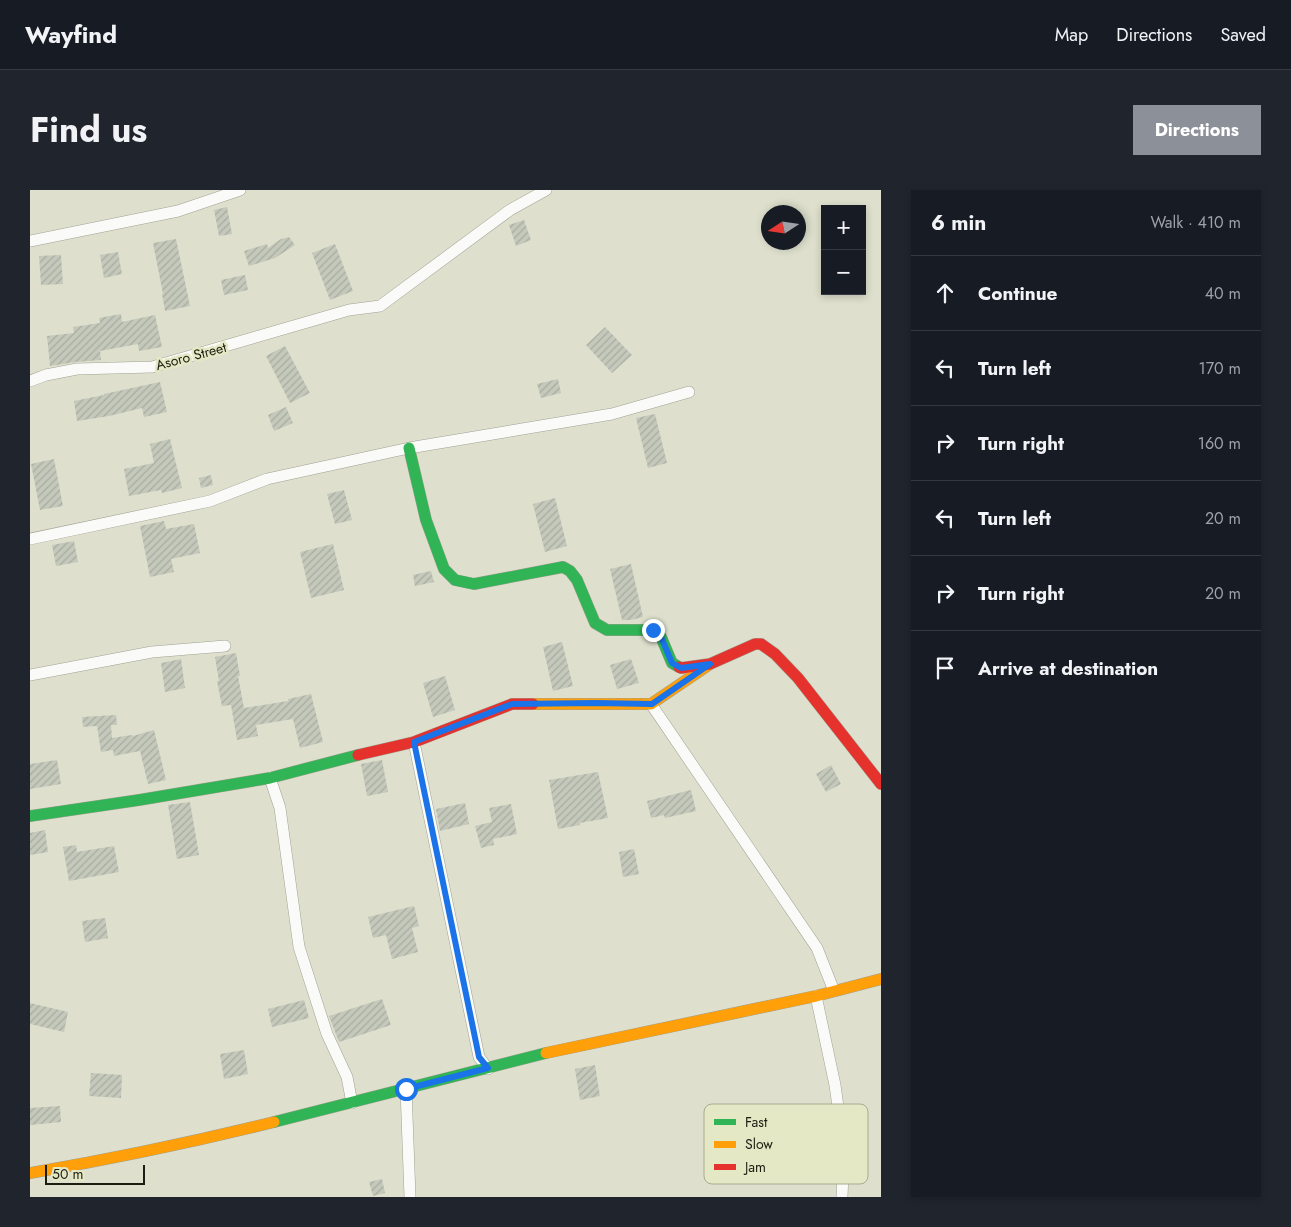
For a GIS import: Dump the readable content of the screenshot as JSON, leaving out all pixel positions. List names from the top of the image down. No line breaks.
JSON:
{"streets":{"street":["Asoro Street"]},"legend":["Fast","Slow","Jam"],"scale_bar":"50 m","north":"left","page":{"header":"Wayfind","nav":["Map","Directions","Saved"],"title":"Find us","buttons":"Directions","heading":["6 min","Walk · 410 m"],"map_buttons":["+","−"],"list":[["Continue","40 m"],["Turn left","170 m"],["Turn right","160 m"],["Turn left","20 m"],["Turn right","20 m"],"Arrive at destination"],"scale":"50 m"}}
